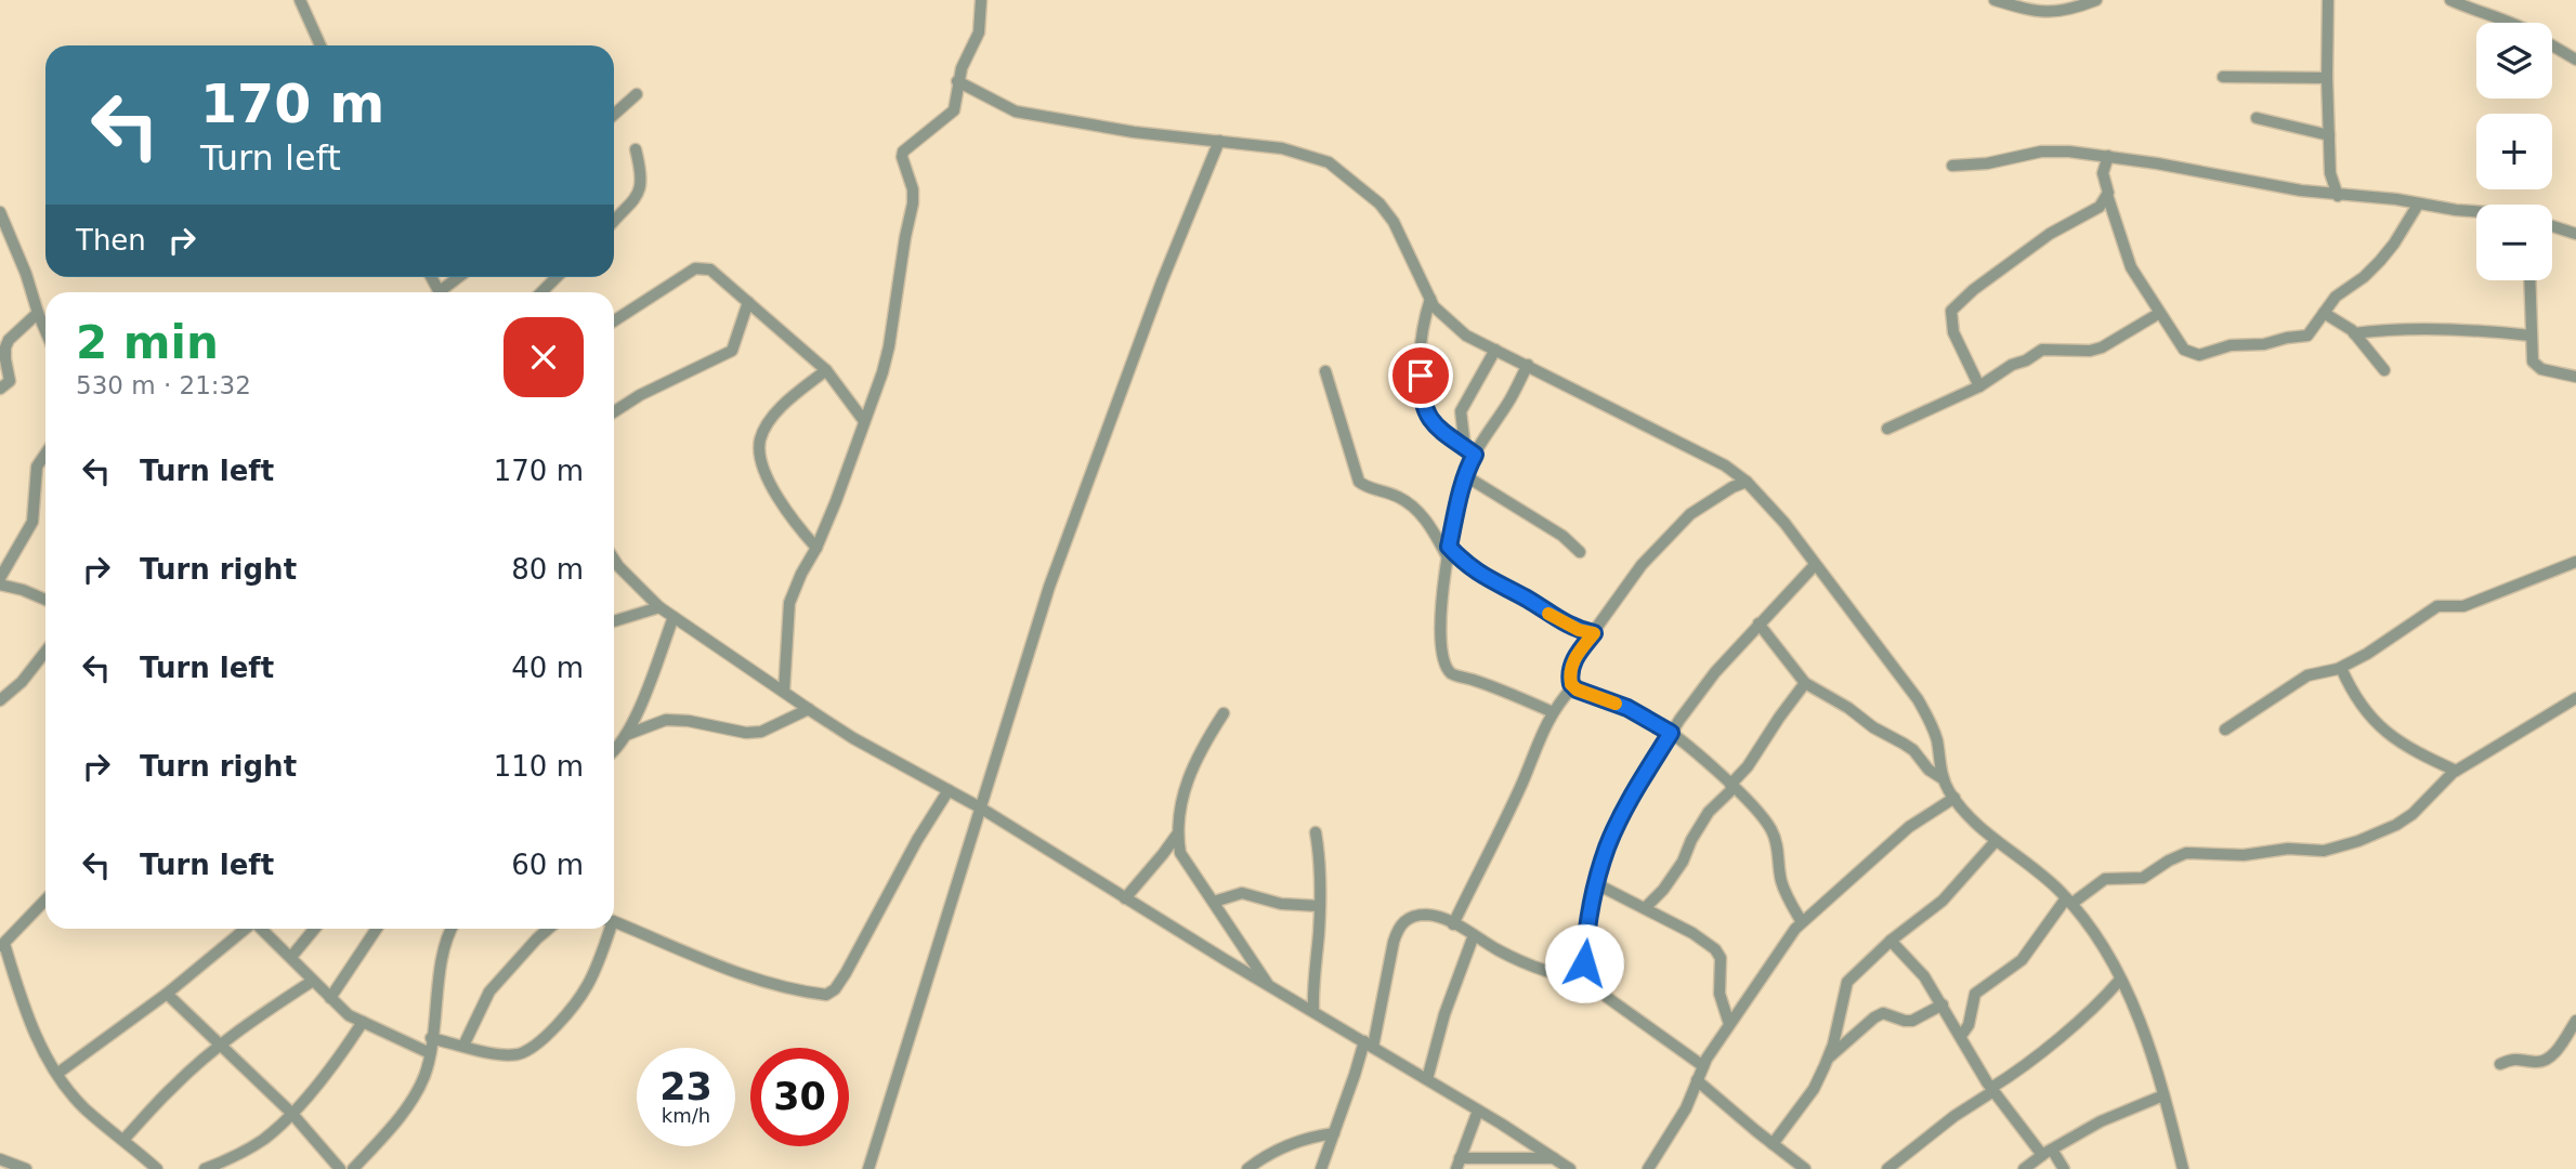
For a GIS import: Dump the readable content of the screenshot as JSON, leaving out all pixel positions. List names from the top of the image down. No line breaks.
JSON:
{"page":{"map_buttons":["+","−"],"turn":["170 m","Turn left"],"then":"Then","heading":["2 min","530 m · 21:32"],"list":[{"name":"Turn left","value":"170 m"},{"name":"Turn right","value":"80 m"},{"name":"Turn left","value":"40 m"},{"name":"Turn right","value":"110 m"},{"name":"Turn left","value":"60 m"}],"speed":"23 km/h","limit":"30"}}
